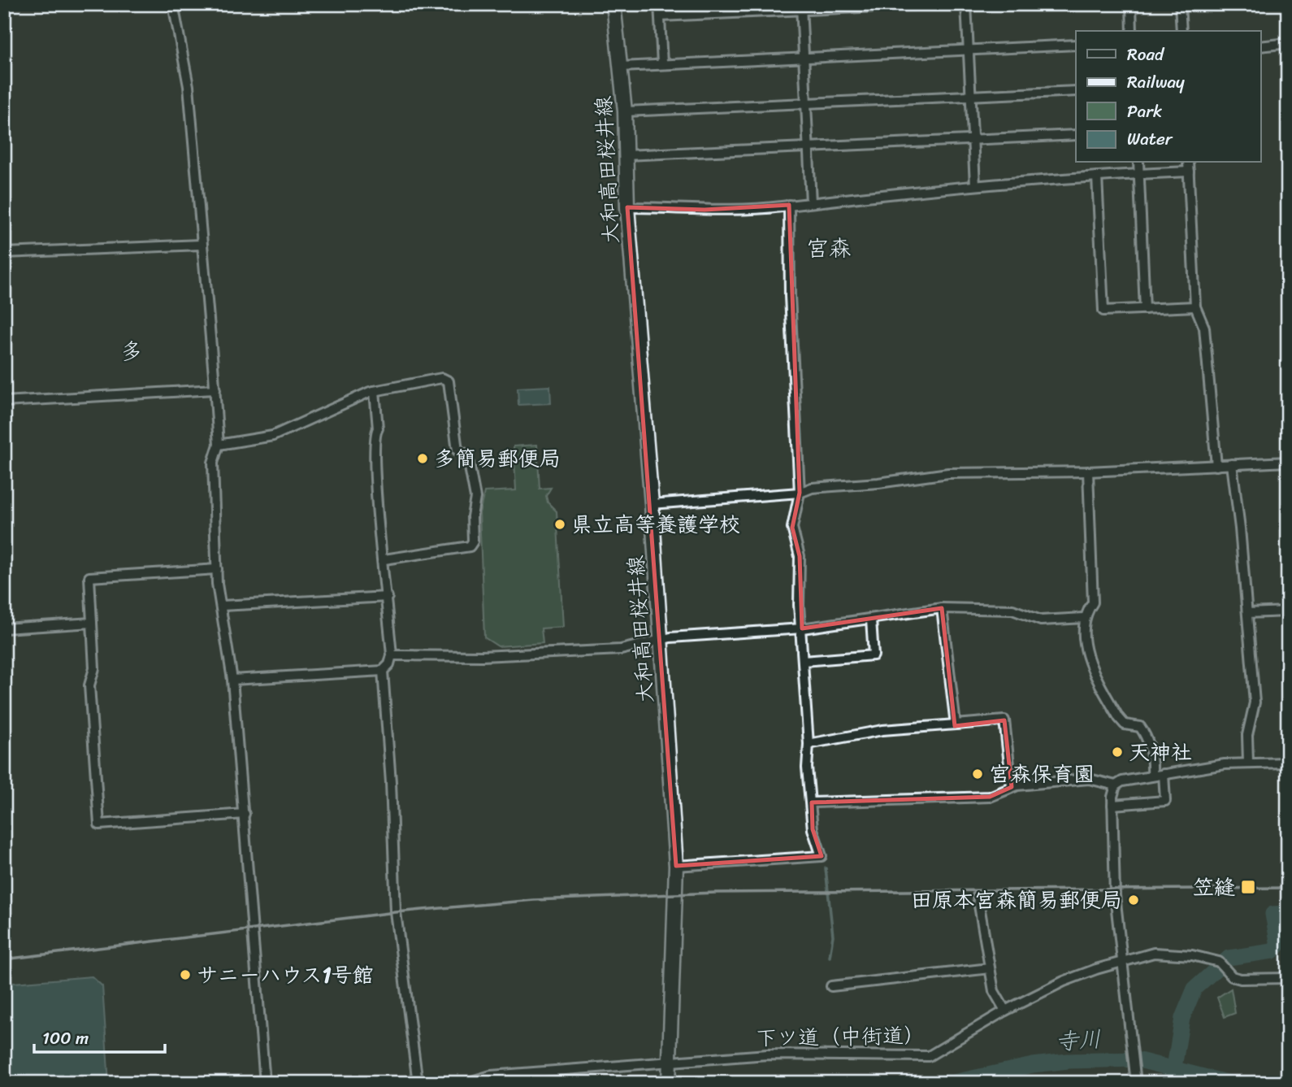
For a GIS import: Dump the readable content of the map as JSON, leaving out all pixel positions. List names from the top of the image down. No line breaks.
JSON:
{"streets":{"main road":["大和高田桜井線"],"street":["下ツ道（中街道）"]},"crossings":[["大和高田桜井線","下ツ道（中街道）"]],"districts":["宮森","多"],"water":["寺川"],"places":{"other":["多簡易郵便局","県立高等養護学校","天神社","宮森保育園","田原本宮森簡易郵便局","サニーハウス1号館"],"transit":["笠縫"]},"legend":["Road","Railway","Park","Water"],"scale_bar":"100 m"}
